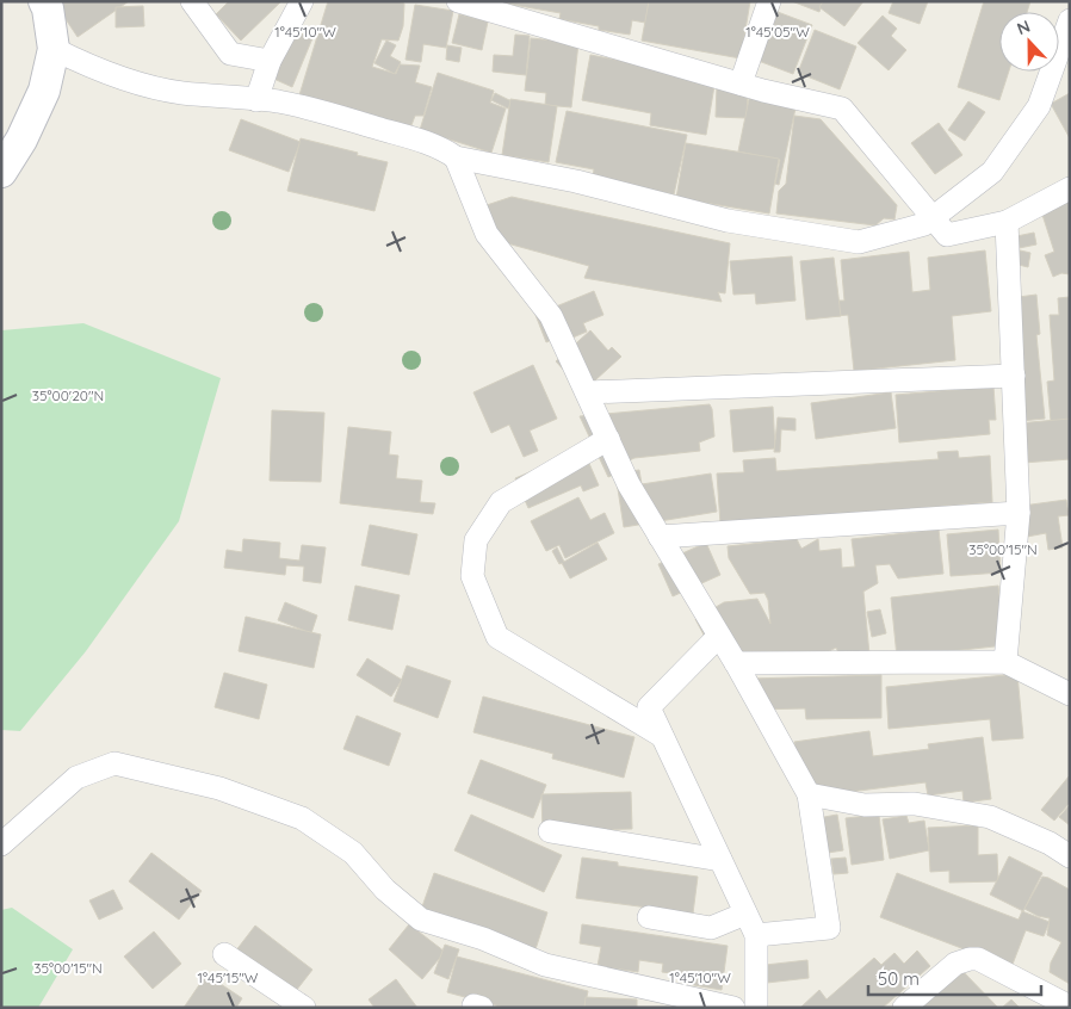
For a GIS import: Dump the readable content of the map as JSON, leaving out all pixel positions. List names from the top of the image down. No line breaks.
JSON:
{"scale_bar":"50 m","north":"top","coordinates":["1°45'10\"W","1°45'05\"W","35°00'20\"N","35°00'15\"N","1°45'15\"W"]}
